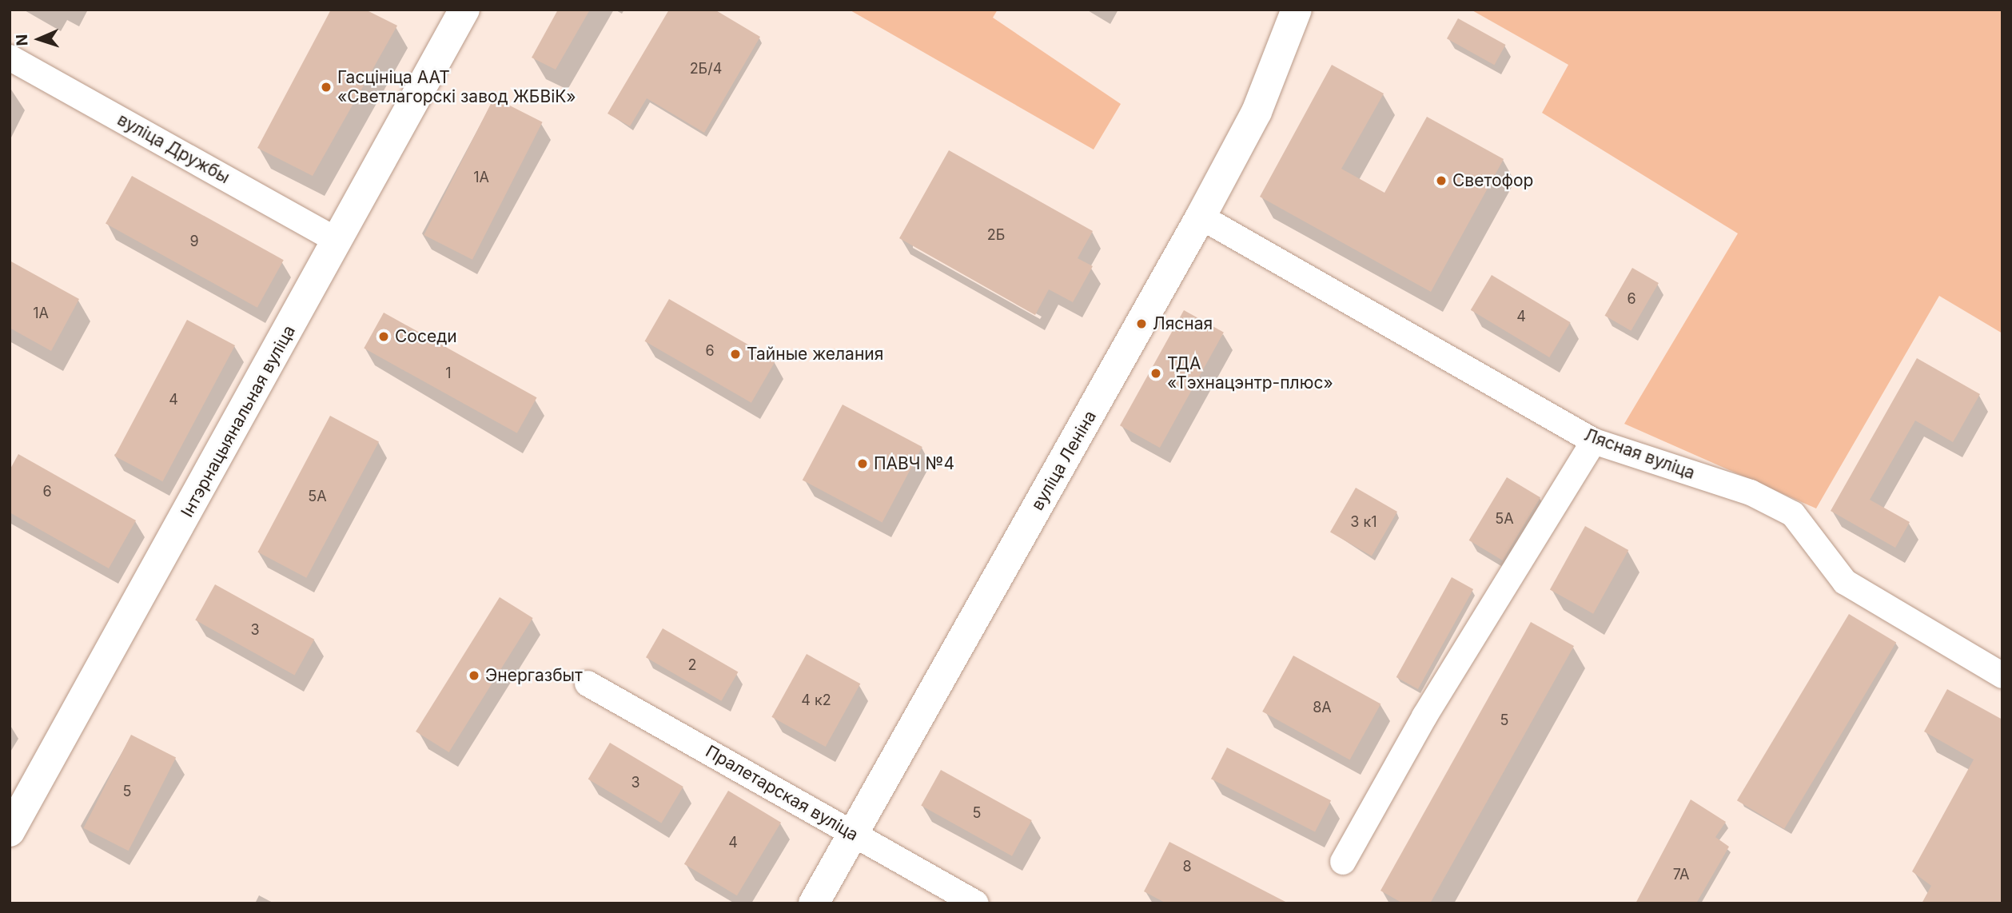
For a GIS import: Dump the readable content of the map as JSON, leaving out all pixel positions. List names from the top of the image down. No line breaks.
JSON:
{"streets":{"street":["вуліца Дружбы","Інтэрнацыянальная вуліца","Лясная вуліца","вуліца Леніна","Пралетарская вуліца"]},"crossings":[["вуліца Дружбы","Інтэрнацыянальная вуліца"],["Лясная вуліца","вуліца Леніна"],["вуліца Леніна","Пралетарская вуліца"]],"places":["Гасцініца ААТ «Светлагорскі завод ЖБВіК»","Светофор","Лясная","Соседи","Тайные желания","ТДА «Тэхнацэнтр-плюс»","ПАВЧ №4","Энергазбыт"],"house_numbers":["2Б/4","1А","2Б","9","6","1А","4","6","1","4","6","5А","5А","3 к1","3","2","4 к2","8А","5","3","5","5","4","8","7А"],"north":"left"}
